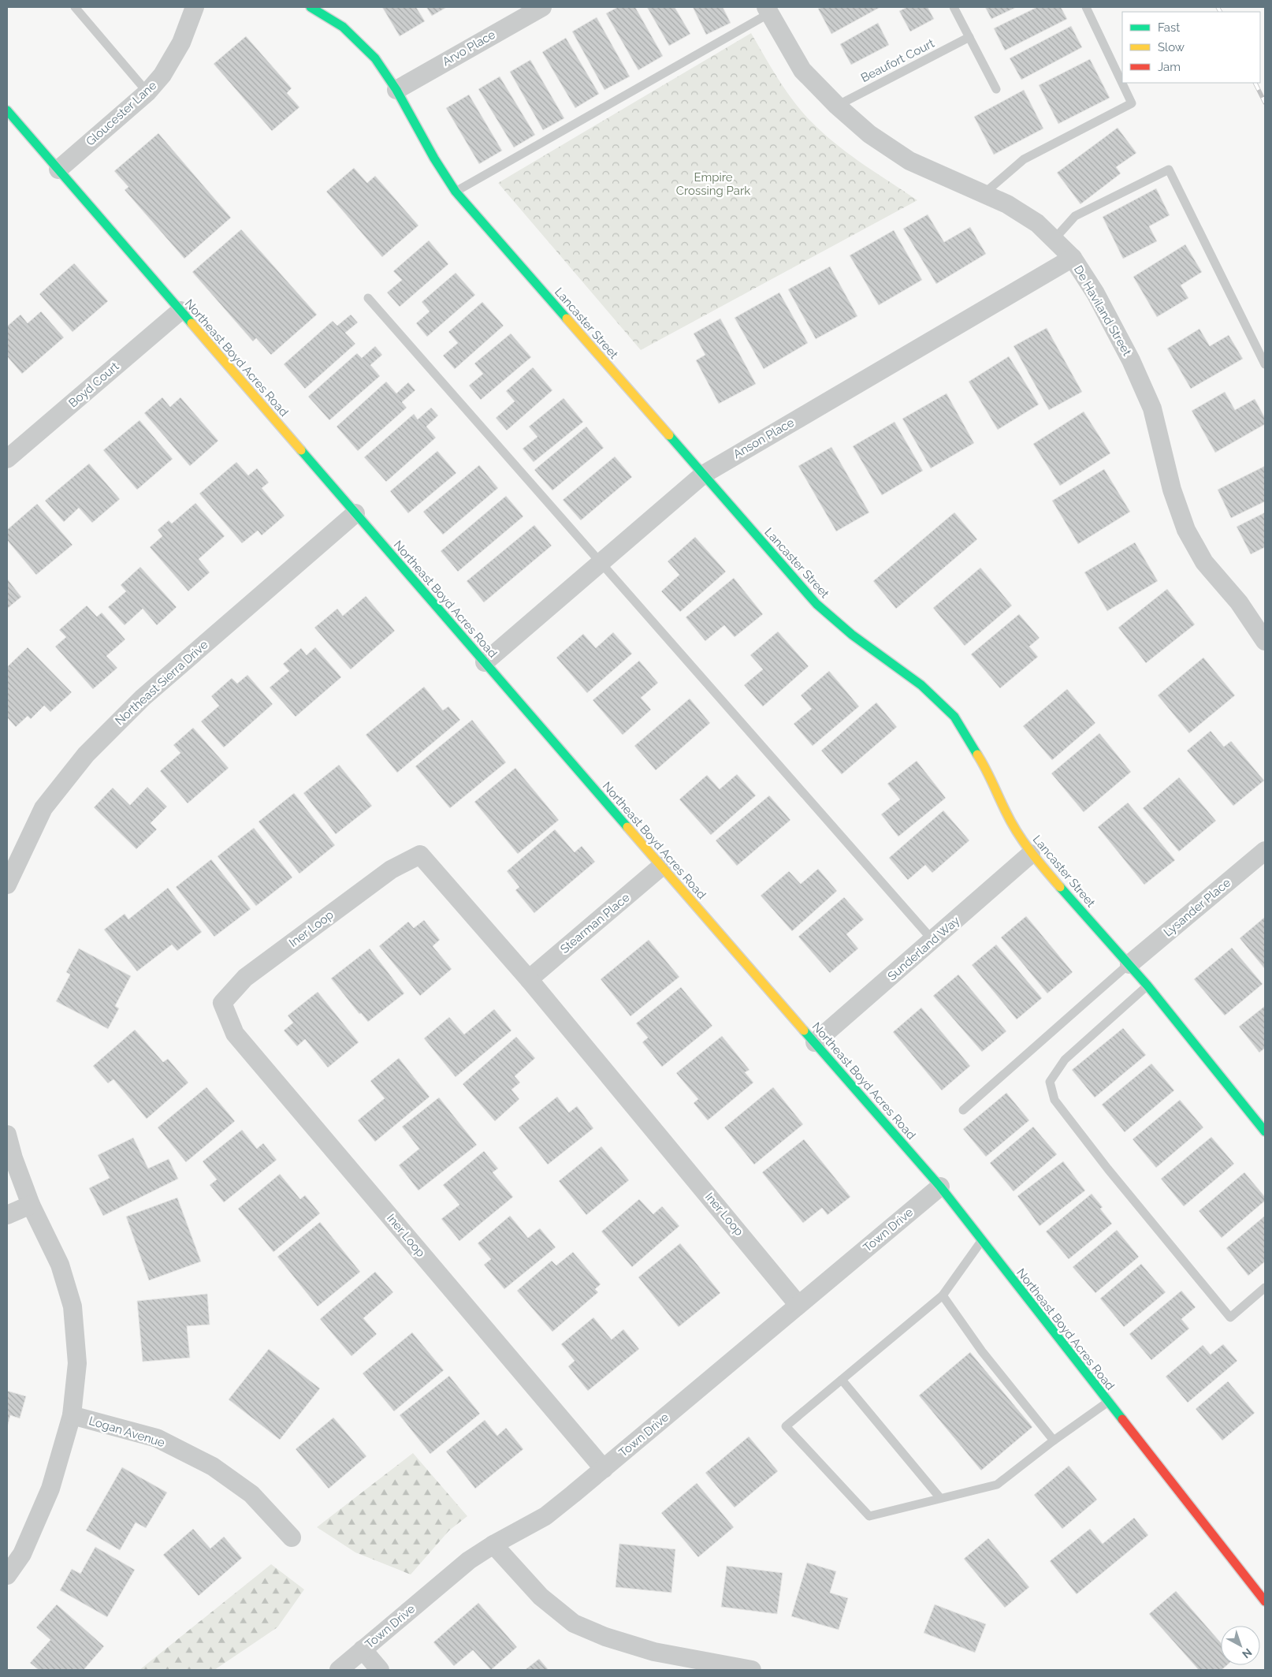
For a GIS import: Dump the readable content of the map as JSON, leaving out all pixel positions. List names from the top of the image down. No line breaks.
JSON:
{"streets":{"street":["Arvo Place","Gloucester Lane","De Haviland Street","Lancaster Street","Northeast Boyd Acres Road","Boyd Court","Anson Place","Northeast Sierra Drive","Lysander Place","Stearman Place","Iner Loop","Sunderland Way","Town Drive","Logan Avenue"],"lane":["Beaufort Court"]},"crossings":[["Arvo Place","Lancaster Street"],["Beaufort Court","De Haviland Street"],["Gloucester Lane","Northeast Boyd Acres Road"],["De Haviland Street","Anson Place"],["Lancaster Street","Anson Place"],["Lancaster Street","Lysander Place"],["Lancaster Street","Sunderland Way"],["Northeast Boyd Acres Road","Boyd Court"],["Northeast Boyd Acres Road","Anson Place"],["Northeast Boyd Acres Road","Northeast Sierra Drive"],["Northeast Boyd Acres Road","Stearman Place"],["Northeast Boyd Acres Road","Sunderland Way"],["Northeast Boyd Acres Road","Town Drive"],["Stearman Place","Iner Loop"],["Iner Loop","Town Drive"]],"parks":["Empire Crossing Park"],"legend":["Fast","Slow","Jam"],"north":"bottom right"}
